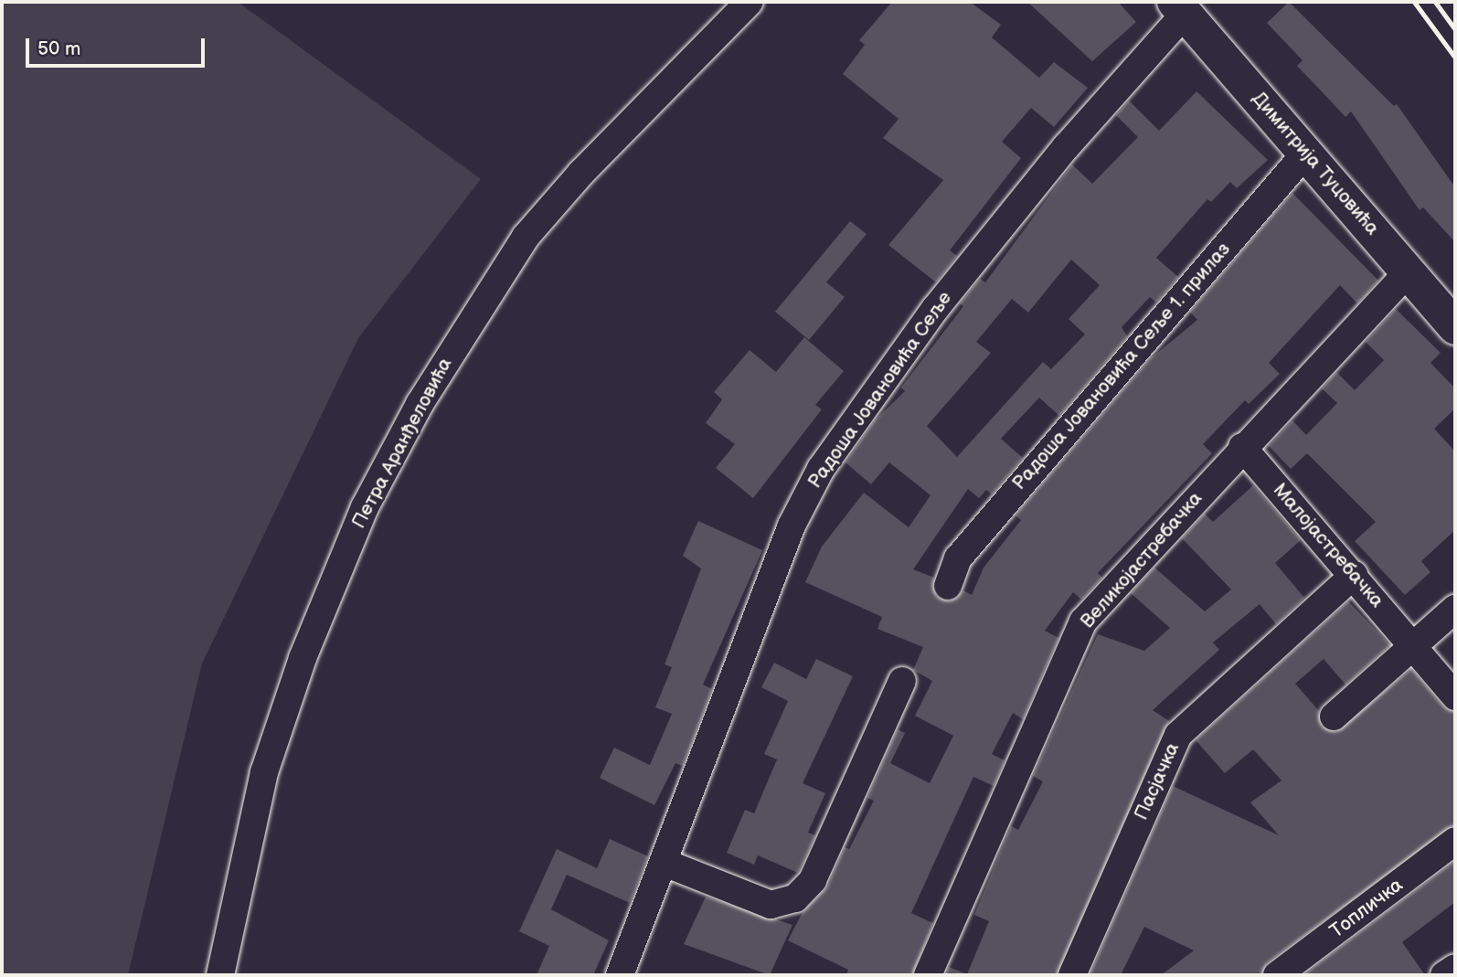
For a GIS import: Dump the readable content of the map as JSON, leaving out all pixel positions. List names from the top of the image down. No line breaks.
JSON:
{"streets":{"main road":["Димитрија Туцовића"],"street":["Радоша Јовановића Сеље 1. прилаз","Радоша Јовановића Сеље","Петра Аранђеловића","Малојастребачка","Великојастребачка","Пасјачка","Топличка"]},"crossings":[["Димитрија Туцовића","Радоша Јовановића Сеље 1. прилаз"],["Димитрија Туцовића","Радоша Јовановића Сеље"],["Димитрија Туцовића","Великојастребачка"],["Малојастребачка","Великојастребачка"],["Малојастребачка","Пасјачка"]],"scale_bar":"50 m"}
